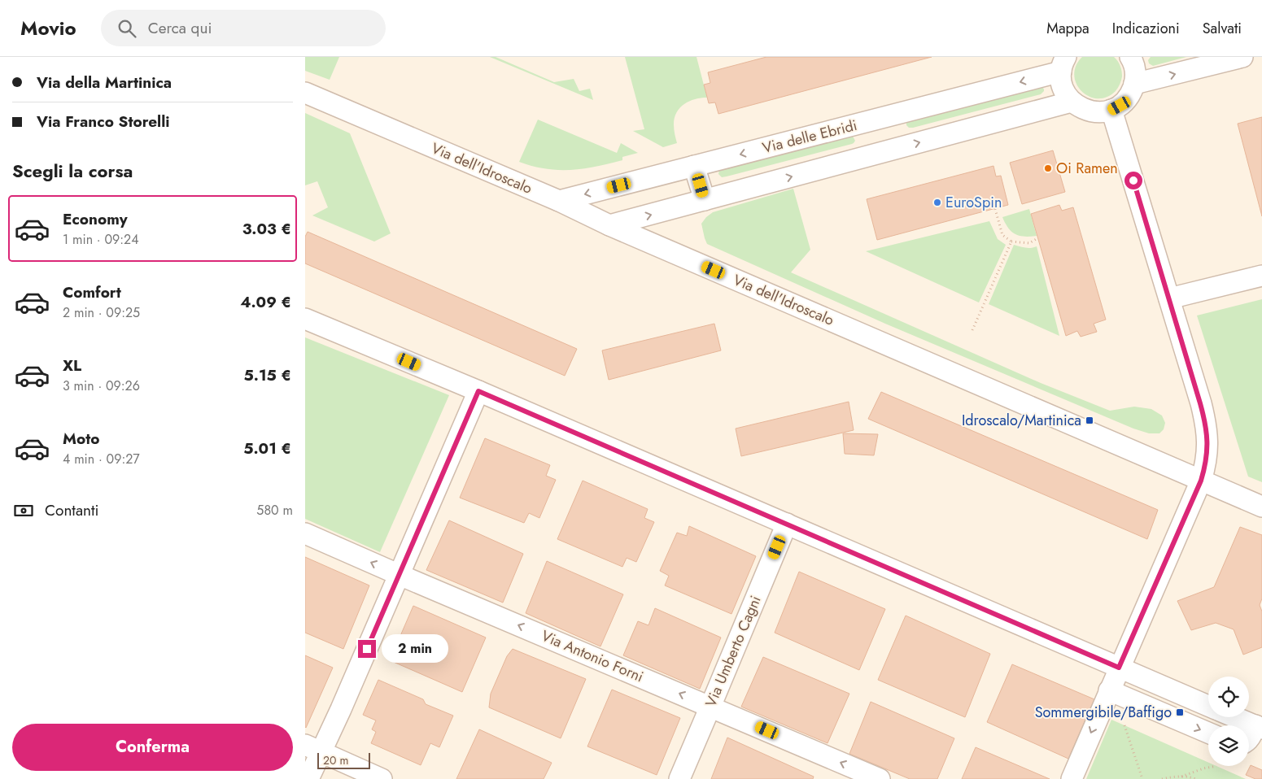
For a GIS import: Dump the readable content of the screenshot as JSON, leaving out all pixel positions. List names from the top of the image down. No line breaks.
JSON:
{"streets":{"street":["Via delle Ebridi","Via dell'Idroscalo","Via Umberto Cagni","Via Antonio Forni"]},"crossings":[["Via delle Ebridi","Via dell'Idroscalo"],["Via Umberto Cagni","Via Antonio Forni"]],"one_way":["Via Antonio Forni"],"places":{"other":["Oi Ramen","EuroSpin"],"transit":["Idroscalo/Martinica","Sommergibile/Baffigo"]},"scale_bar":"20 m","page":{"header":"Movio","search":"Cerca qui","nav":["Mappa","Indicazioni","Salvati"],"banner":["Via della Martinica","Via Franco Storelli"],"heading":"Scegli la corsa","list":[{"name":"Economy","note":"1 min · 09:24","value":"3.03 €"},{"name":"Comfort","note":"2 min · 09:25","value":"4.09 €"},{"name":"XL","note":"3 min · 09:26","value":"5.15 €"},{"name":"Moto","note":"4 min · 09:27","value":"5.01 €"}],"pay":["Contanti","580 m"],"bubble":"2 min","buttons":"Conferma","scale":"20 m"}}
